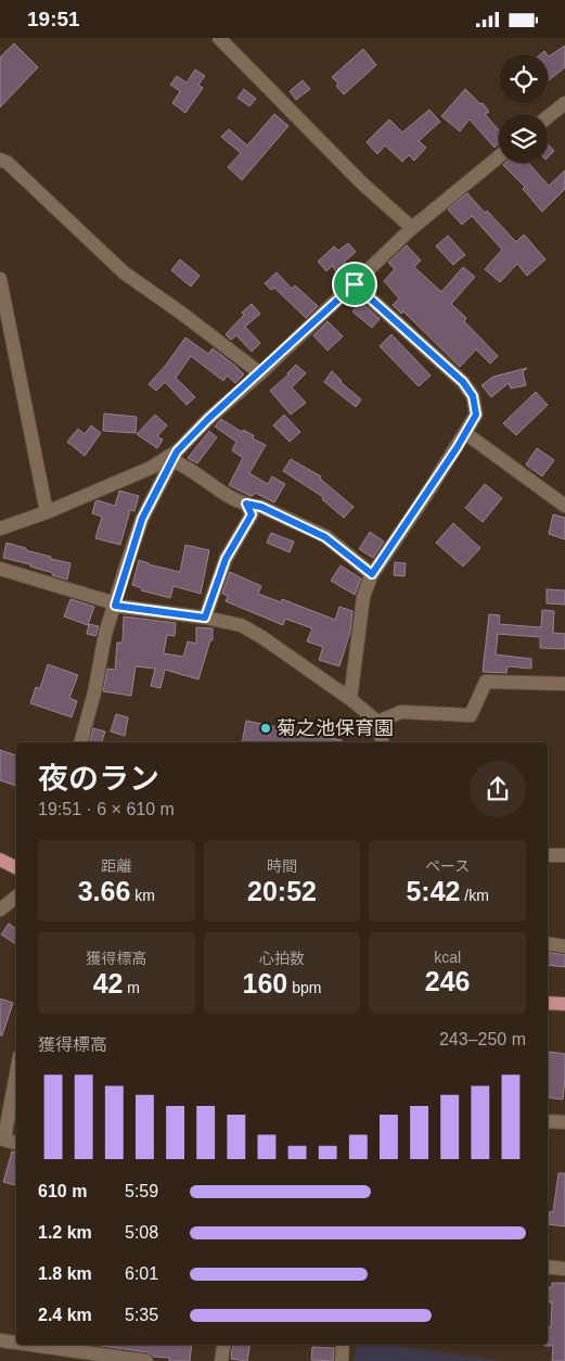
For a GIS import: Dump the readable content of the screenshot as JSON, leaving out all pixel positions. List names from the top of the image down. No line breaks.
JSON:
{"places":["菊之池保育園"],"page":{"status":"19:51","heading":["夜のラン","19:51 · 6 × 610 m"],"stats":[["距離","3.66 km"],["時間","20:52"],["ペース","5:42 /km"],["獲得標高","42 m"],["心拍数","160 bpm"],["kcal","246"]],"chart":["獲得標高","243–250 m"],"list":[{"name":"610 m","note":"5:59"},{"name":"1.2 km","note":"5:08"},{"name":"1.8 km","note":"6:01"},{"name":"2.4 km","note":"5:35"}]}}
